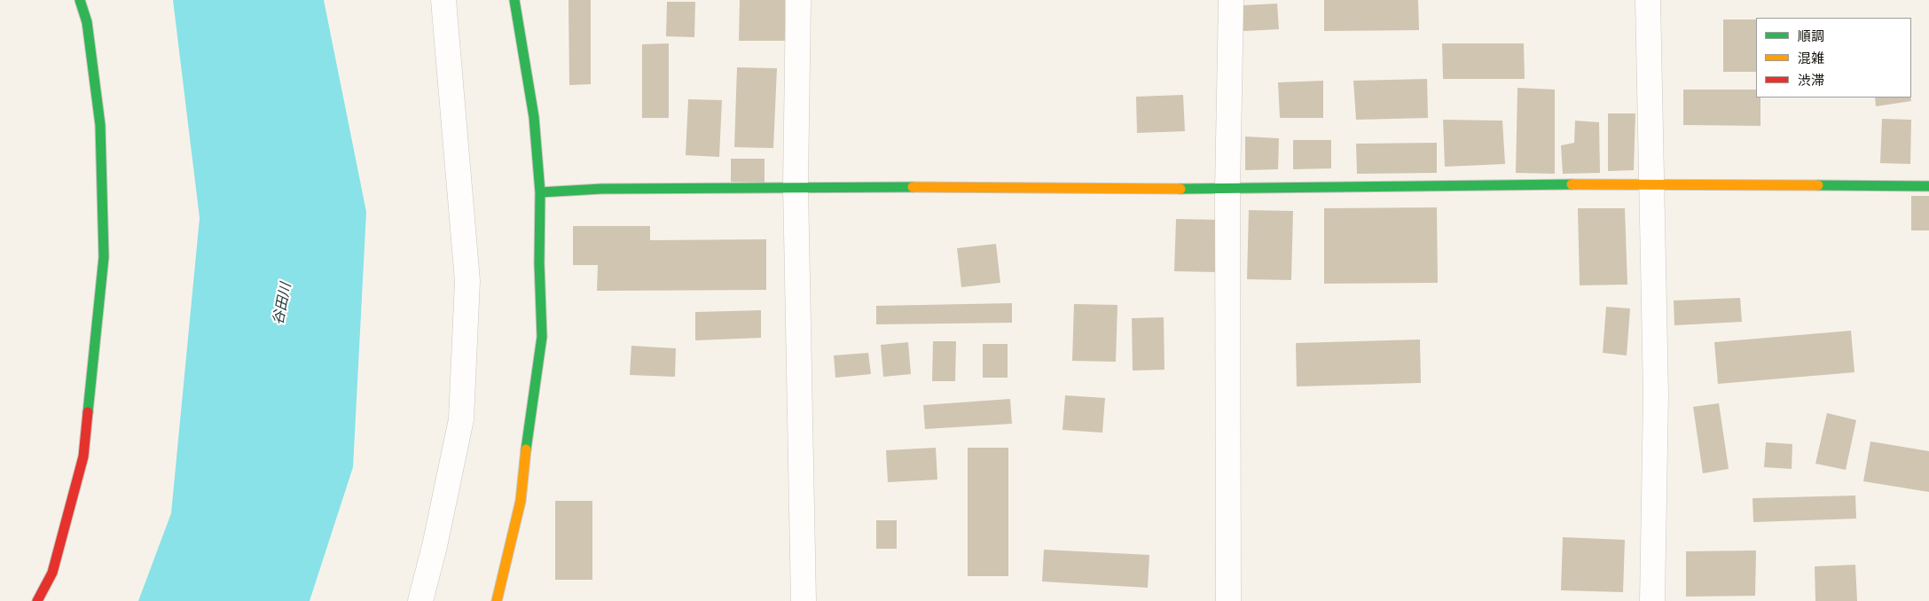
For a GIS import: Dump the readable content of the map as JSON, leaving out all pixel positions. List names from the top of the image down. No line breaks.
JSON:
{"water":["谷田川"],"legend":["順調","混雑","渋滞"]}
